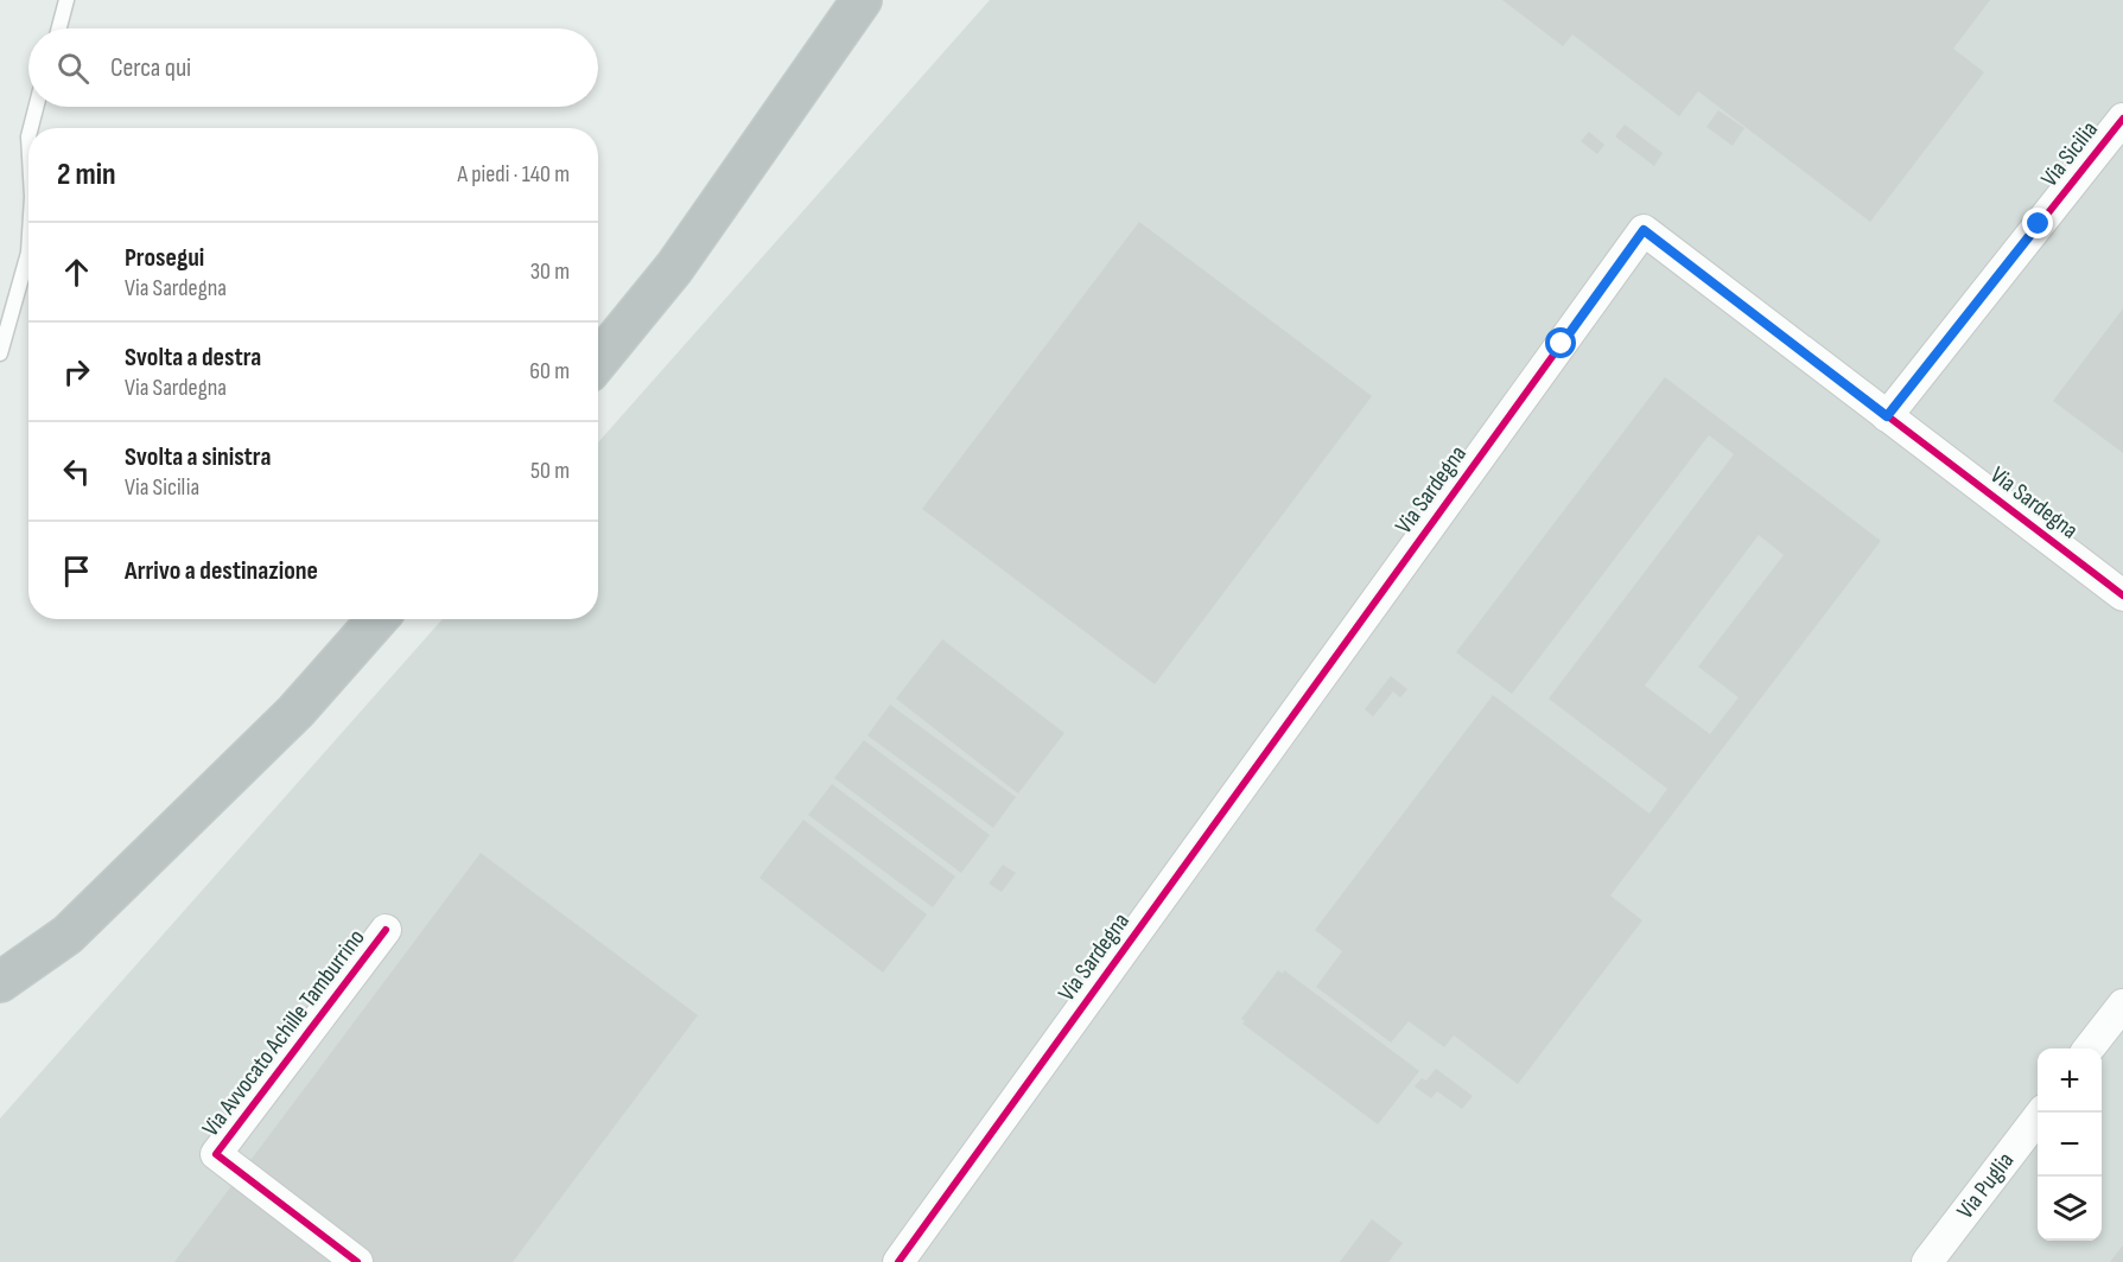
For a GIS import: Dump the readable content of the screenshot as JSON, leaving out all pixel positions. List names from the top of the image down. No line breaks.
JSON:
{"streets":{"street":["Via Sicilia","Via Sardegna","Via Avvocato Achille Tamburrino","Via Puglia"]},"crossings":[["Via Sicilia","Via Sardegna"]],"page":{"search":"Cerca qui","heading":["2 min","A piedi · 140 m"],"list":[["Prosegui","Via Sardegna","30 m"],["Svolta a destra","Via Sardegna","60 m"],["Svolta a sinistra","Via Sicilia","50 m"],"Arrivo a destinazione"],"map_buttons":["+","−"]}}
